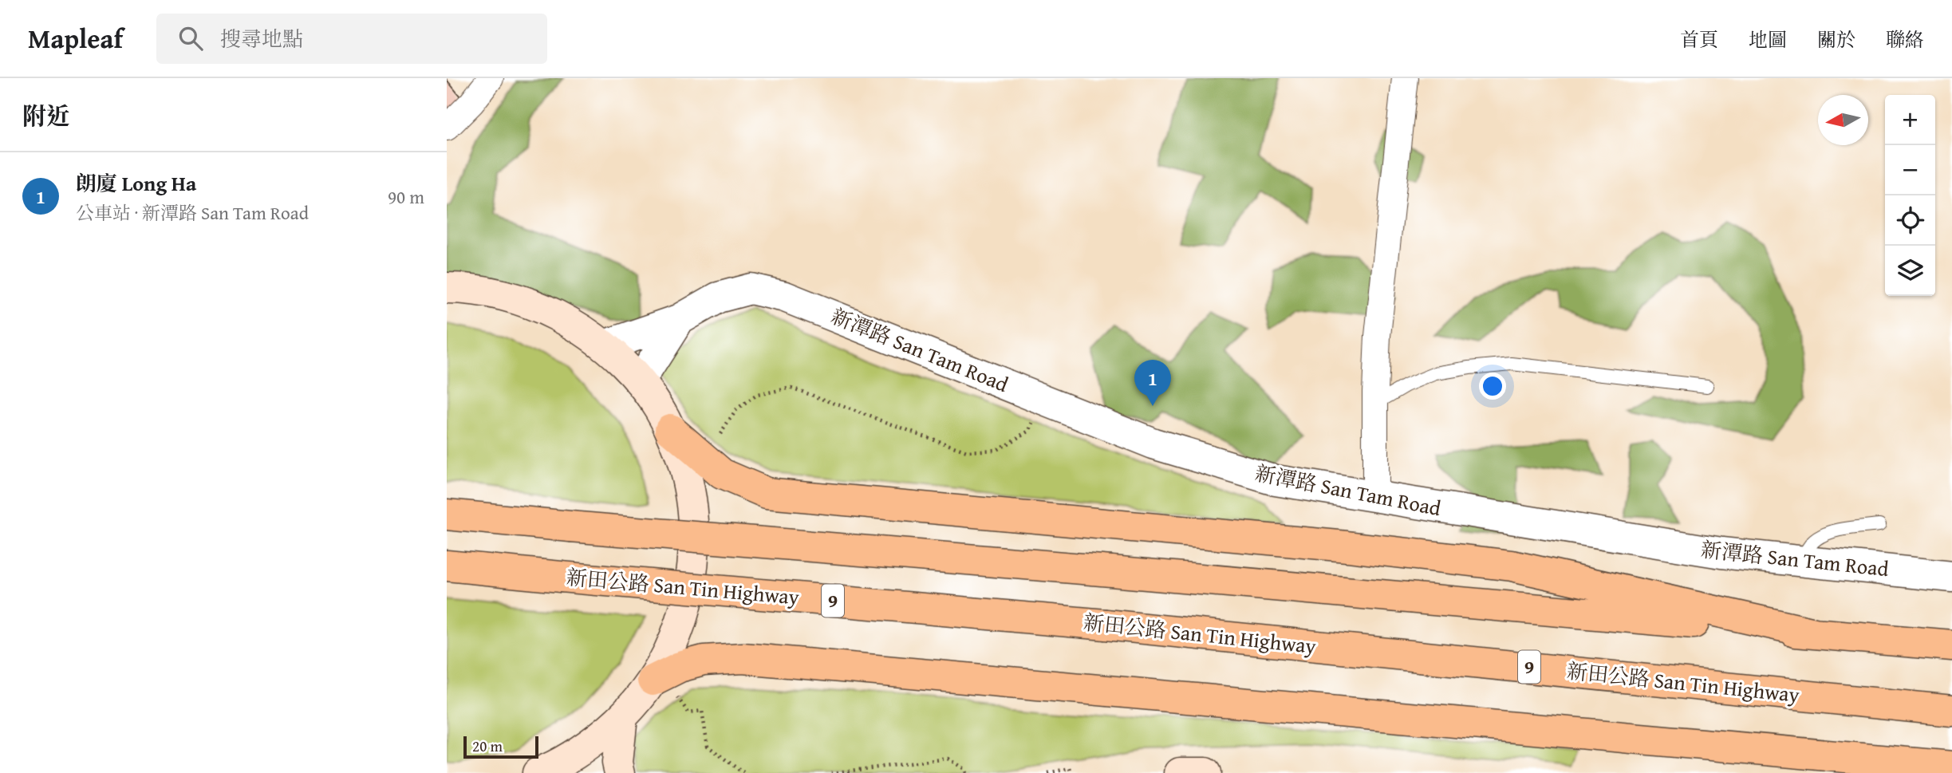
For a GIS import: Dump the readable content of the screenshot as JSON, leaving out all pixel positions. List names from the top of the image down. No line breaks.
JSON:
{"streets":{"highway":["新田公路 San Tin Highway","9"],"street":["新潭路 San Tam Road"]},"scale_bar":"20 m","north":"left","page":{"header":"Mapleaf","search":"搜尋地點","nav":["首頁","地圖","關於","聯絡"],"heading":"附近","map_buttons":["+","−"],"list":[{"mark":"1","name":"朗廈 Long Ha","note":"公車站 · 新潭路 San Tam Road","value":"90 m"}],"pins":"1","scale":"20 m"}}
